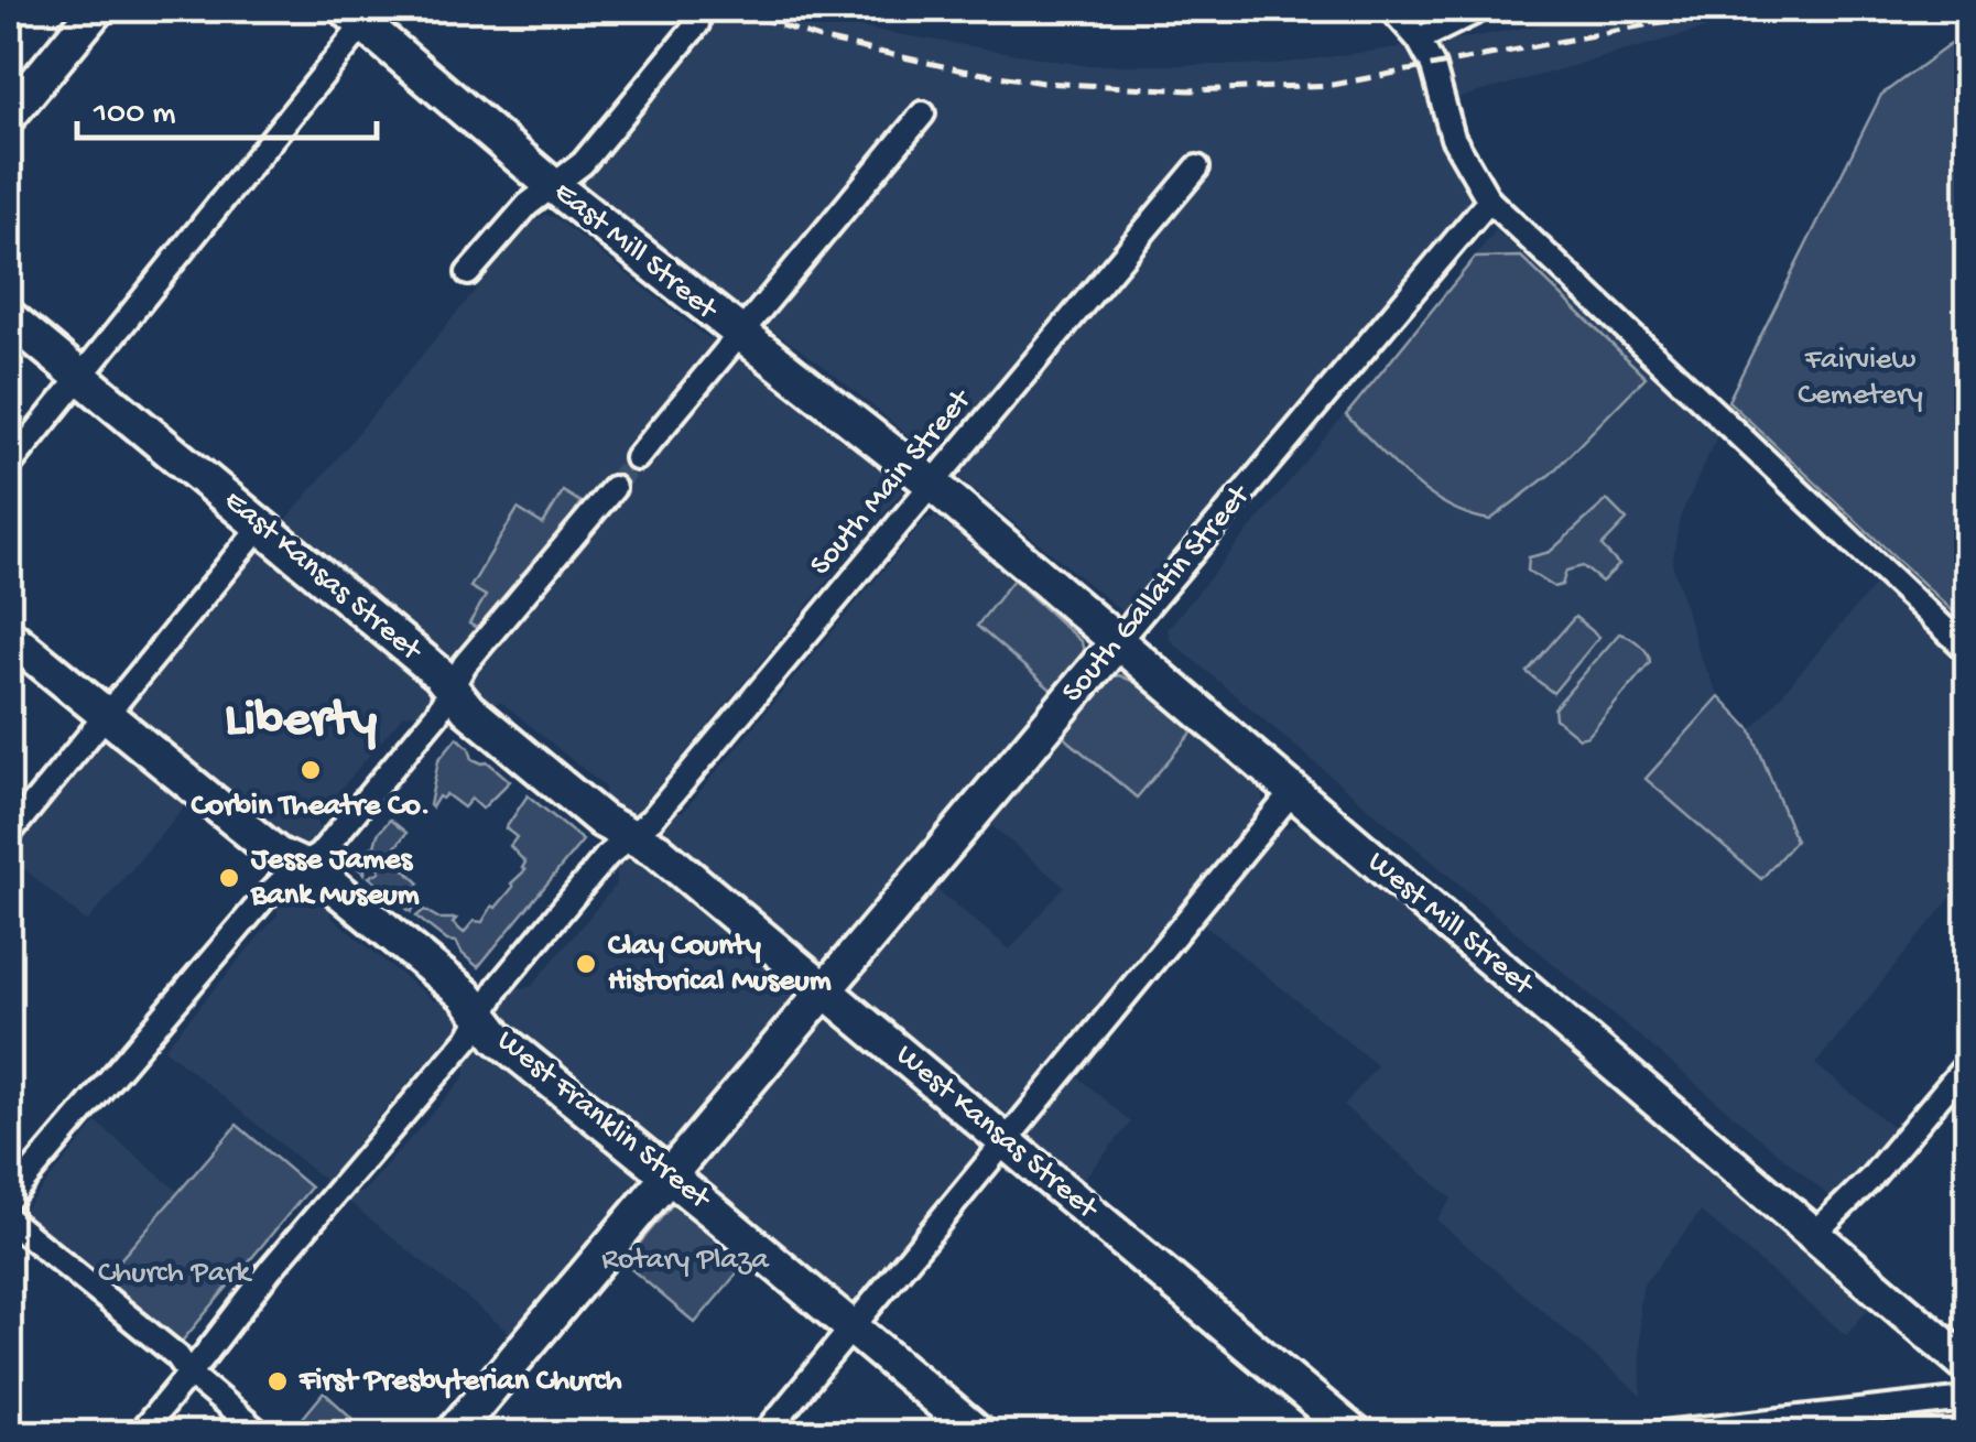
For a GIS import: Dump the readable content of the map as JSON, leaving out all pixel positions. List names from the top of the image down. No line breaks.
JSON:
{"streets":{"street":["East Mill Street","South Main Street","East Kansas Street","South Gallatin Street","West Mill Street","West Franklin Street","West Kansas Street"]},"crossings":[["East Mill Street","South Main Street"],["East Mill Street","West Mill Street"],["South Main Street","East Kansas Street"],["South Main Street","West Mill Street"],["South Main Street","West Franklin Street"],["South Main Street","West Kansas Street"],["East Kansas Street","West Kansas Street"],["South Gallatin Street","West Mill Street"],["South Gallatin Street","West Franklin Street"],["South Gallatin Street","West Kansas Street"]],"districts":["Liberty"],"parks":["Fairview Cemetery","Rotary Plaza","Church Park"],"places":["Corbin Theatre Co.","Jesse James Bank Museum","Clay County Historical Museum","First Presbyterian Church"],"scale_bar":"100 m"}
